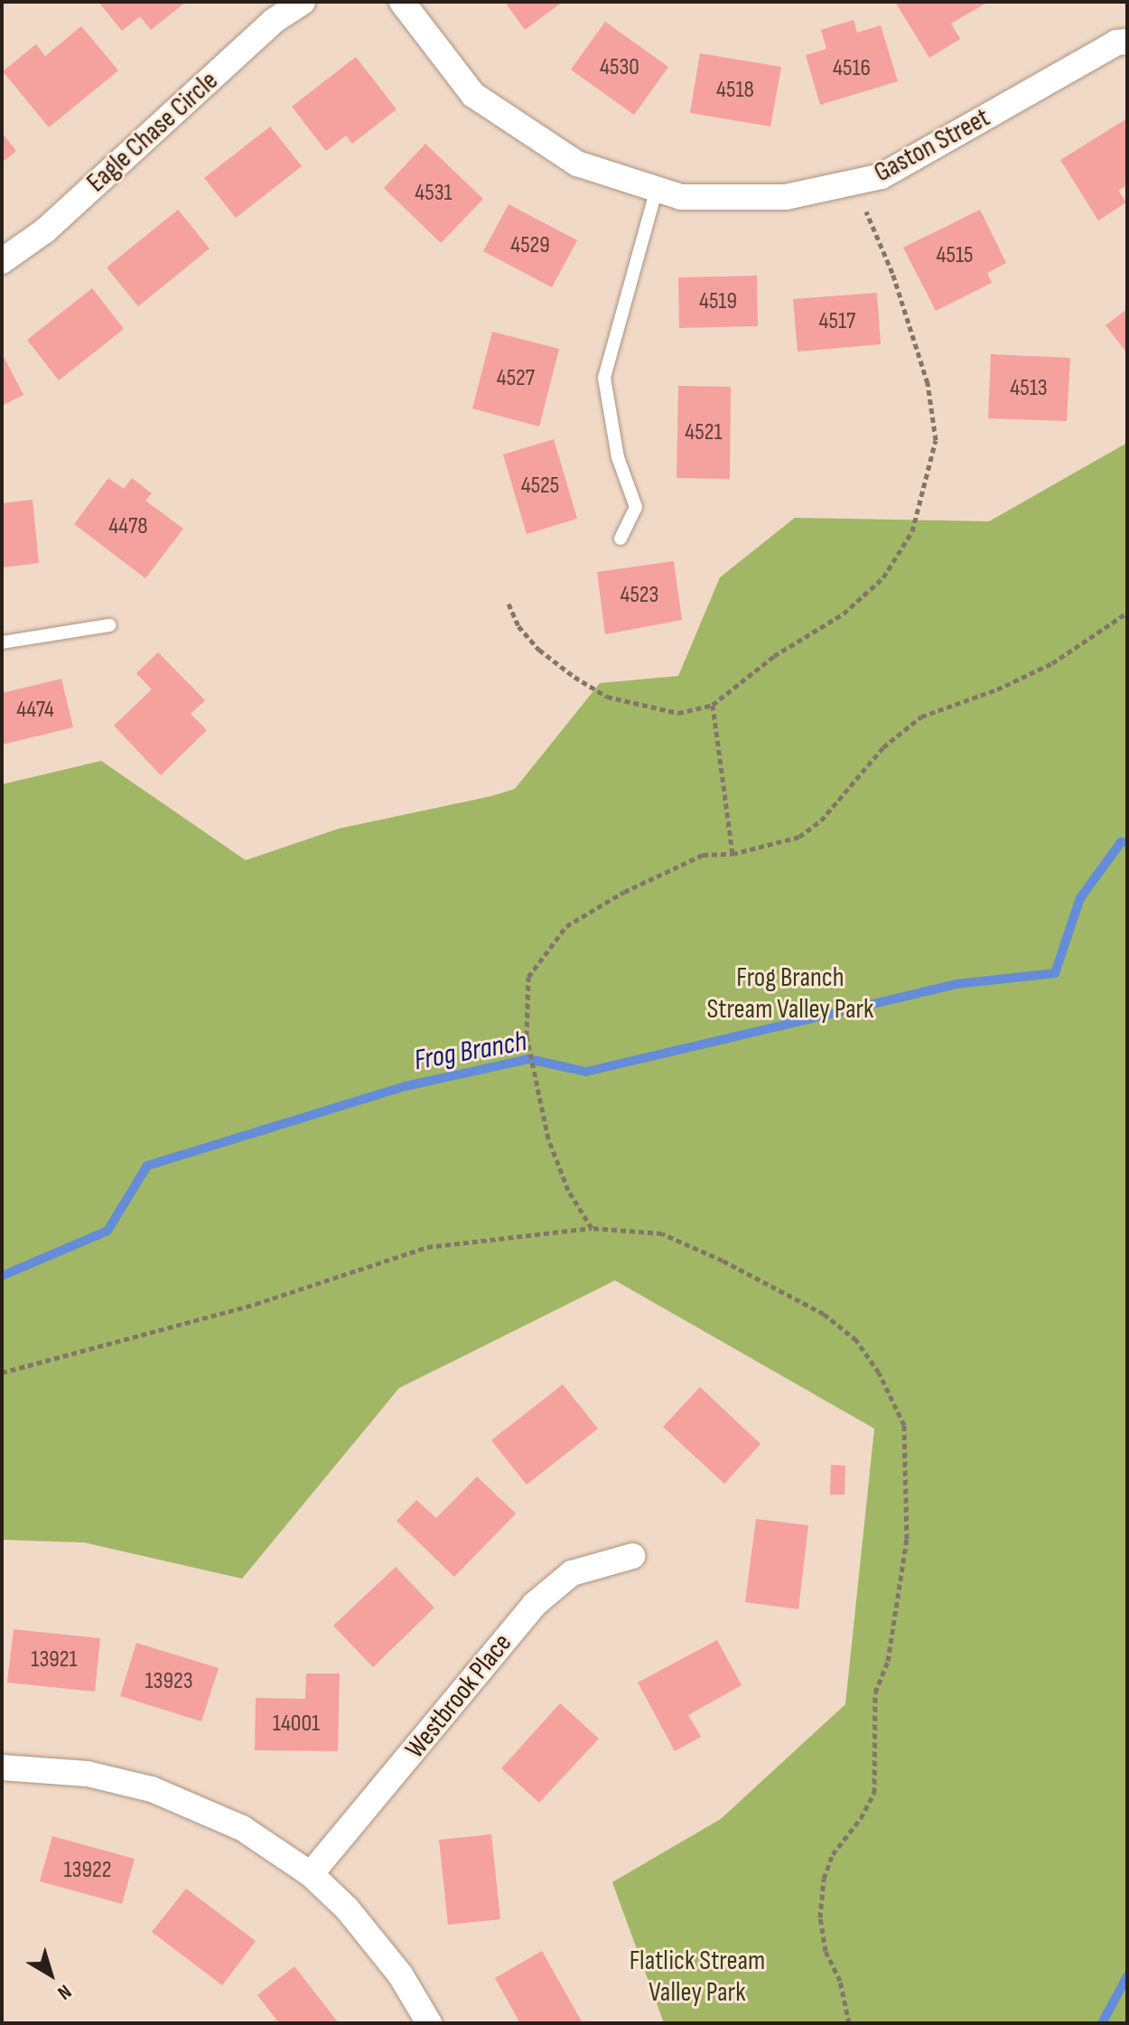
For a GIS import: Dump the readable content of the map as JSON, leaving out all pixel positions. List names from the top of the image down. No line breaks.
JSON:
{"streets":{"street":["Eagle Chase Circle","Gaston Street","Westbrook Place"]},"water":["Frog Branch"],"parks":["Frog Branch Stream Valley Park","Flatlick Stream Valley Park"],"house_numbers":["4530","4516","4518","4531","4529","4515","4519","4517","4527","4513","4521","4525","4478","4523","4474","13921","13923","14001","13922"],"north":"bottom right"}
